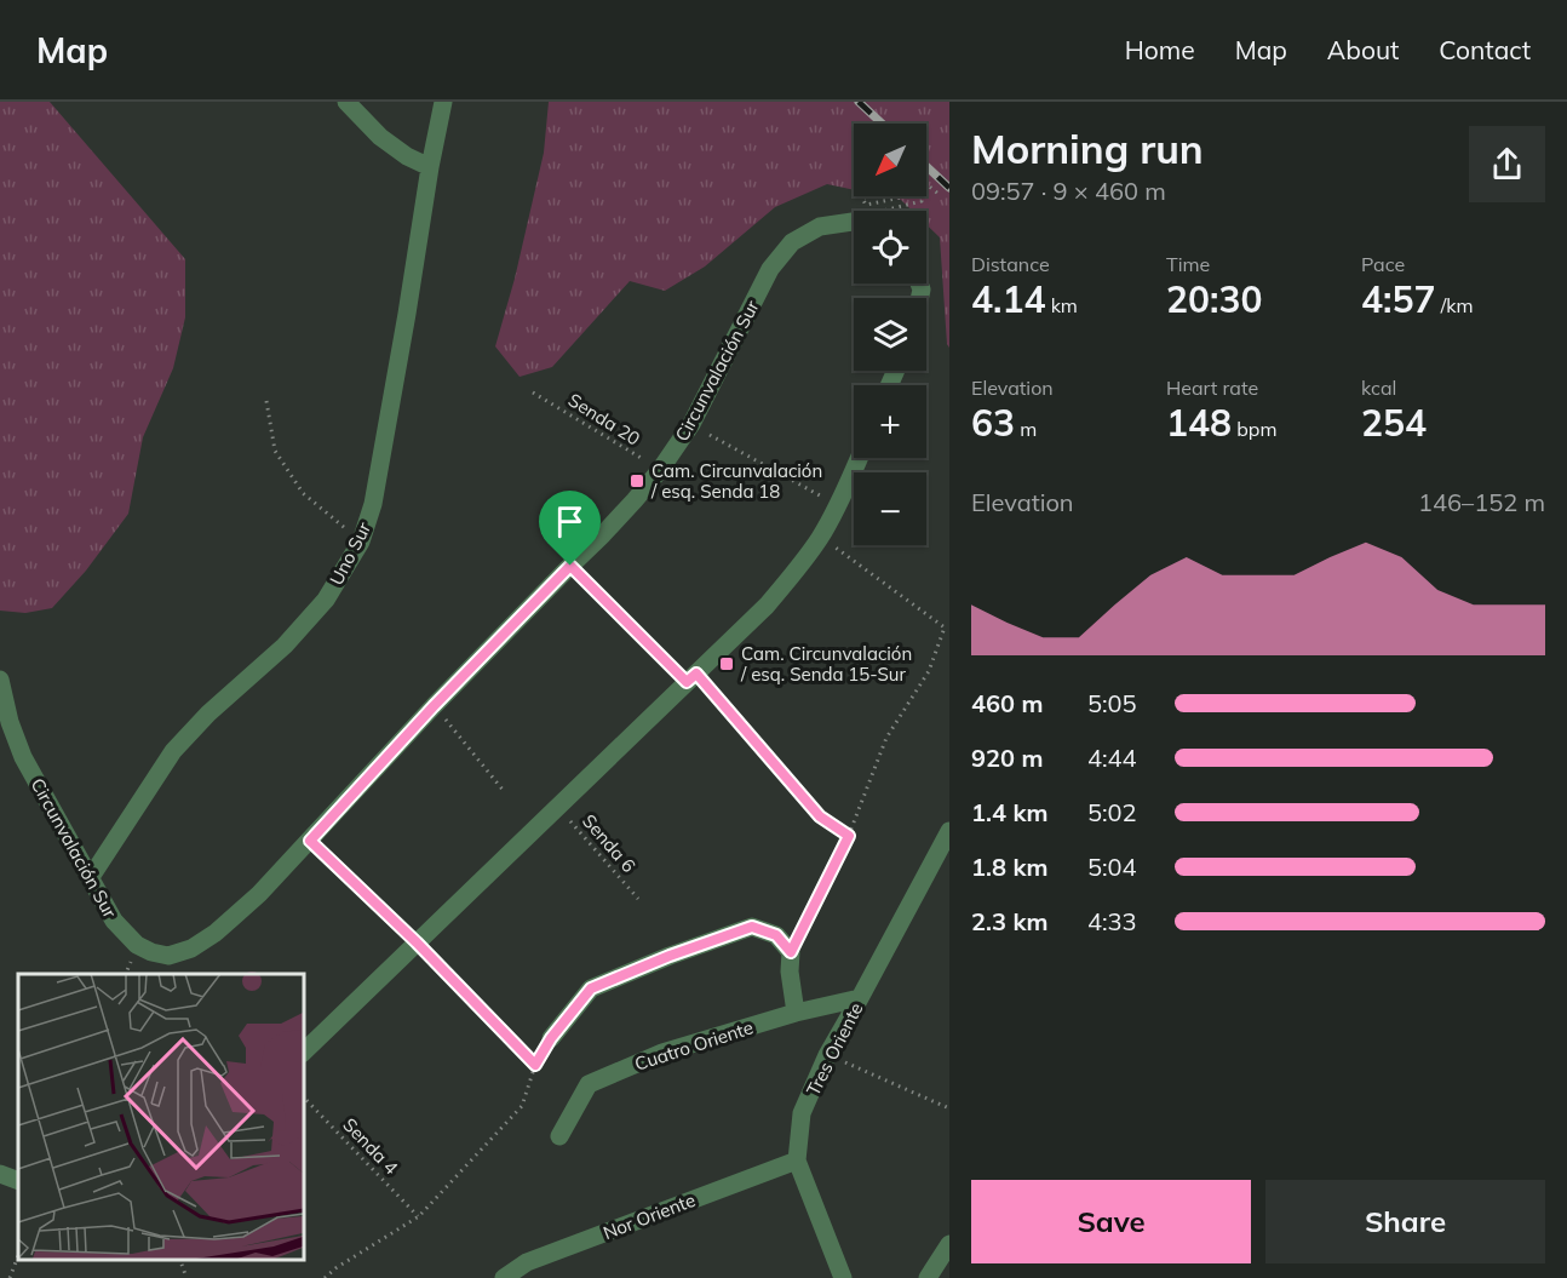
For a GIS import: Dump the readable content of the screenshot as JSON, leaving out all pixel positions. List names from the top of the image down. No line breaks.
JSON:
{"streets":{"street":["Circunvalación Sur","Uno Sur","Cuatro Oriente","Tres Oriente","Nor Oriente"],"path":["Senda 20","Senda 6","Senda 4"]},"crossings":[["Circunvalación Sur","Senda 20"],["Circunvalación Sur","Uno Sur"],["Cuatro Oriente","Tres Oriente"],["Tres Oriente","Nor Oriente"]],"places":{"transit":["Cam. Circunvalación / esq. Senda 18","Cam. Circunvalación / esq. Senda 15-Sur"]},"north":"bottom left","page":{"header":"Map","nav":["Home","Map","About","Contact"],"heading":["Morning run","09:57 · 9 × 460 m"],"map_buttons":["+","−"],"stats":[["Distance","4.14 km"],["Time","20:30"],["Pace","4:57 /km"],["Elevation","63 m"],["Heart rate","148 bpm"],["kcal","254"]],"chart":["Elevation","146–152 m"],"list":[{"name":"460 m","note":"5:05"},{"name":"920 m","note":"4:44"},{"name":"1.4 km","note":"5:02"},{"name":"1.8 km","note":"5:04"},{"name":"2.3 km","note":"4:33"}],"buttons":["Save","Share"]}}
